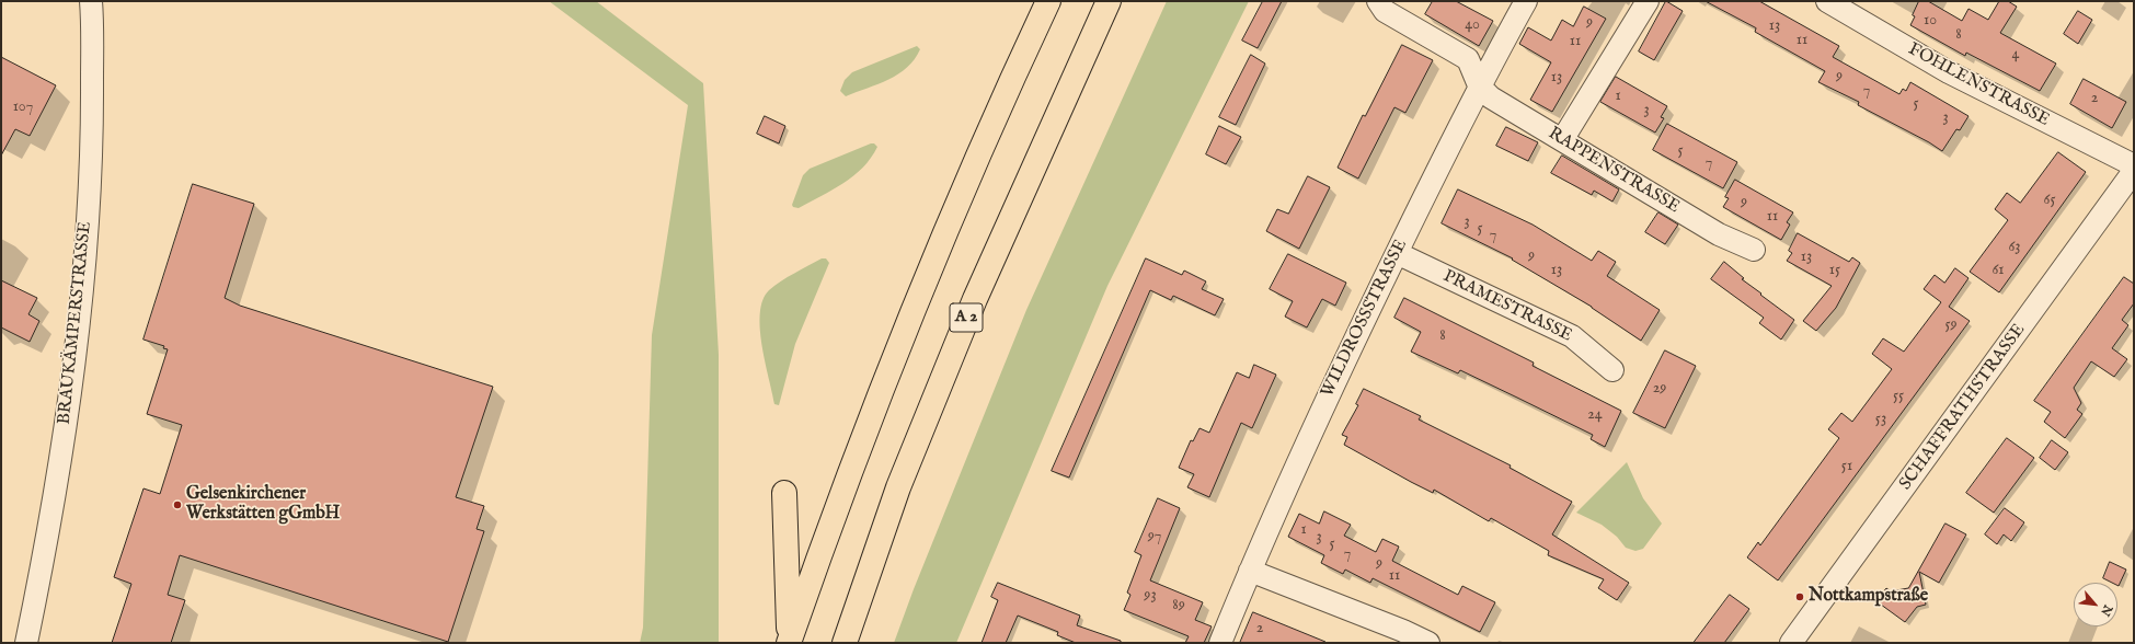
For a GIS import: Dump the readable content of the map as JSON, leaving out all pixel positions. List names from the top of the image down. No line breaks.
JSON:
{"streets":{"highway":["A 2"],"street":["FOHLENSTRASSE","RAPPENSTRASSE","PRAMESTRASSE","WILDROSSSTRASSE","BRAUKÄMPERSTRASSE","SCHAFFRATHSTRASSE"]},"crossings":[["RAPPENSTRASSE","WILDROSSSTRASSE"],["PRAMESTRASSE","WILDROSSSTRASSE"]],"places":["Gelsenkirchener Werkstätten gGmbH","Nottkampstraße"],"house_numbers":["10","9","40","13","8","11","11","4","9","13","7","1","2","5","107","3","3","5","7","65","9","11","3","5","7","63","9","13","13","15","61","59","8","29","55","24","53","51","1","97","3","5","7","9","11","93","89","2"],"north":"bottom right"}
